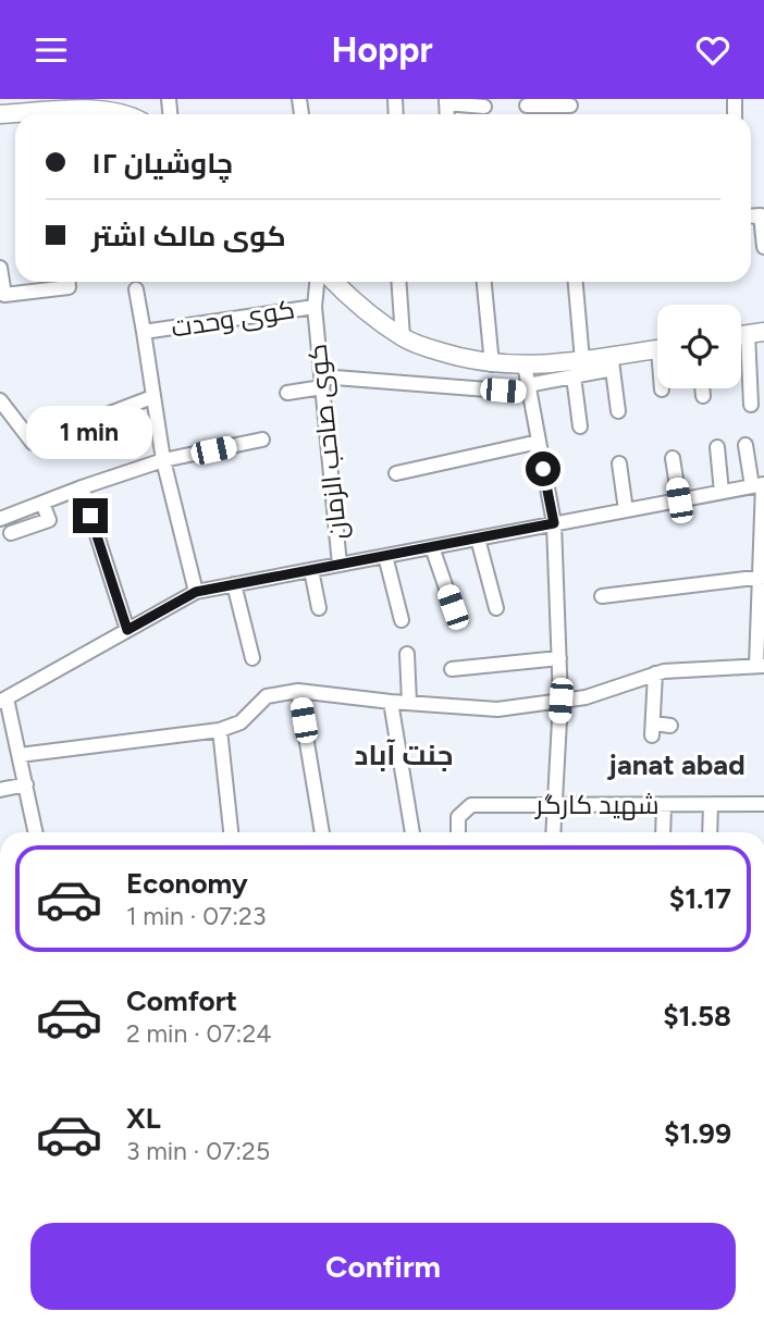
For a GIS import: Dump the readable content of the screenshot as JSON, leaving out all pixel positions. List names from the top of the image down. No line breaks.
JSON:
{"streets":{"street":["کوی وحدت","کوی صاحب الزمان","شهید کارگر"]},"crossings":[["کوی وحدت","کوی صاحب الزمان"]],"districts":["جنت آباد","janat abad"],"page":{"header":"Hoppr","banner":["چاوشیان ۱۲","کوی مالک اشتر"],"bubble":"1 min","list":[{"name":"Economy","note":"1 min · 07:23","value":"$1.17"},{"name":"Comfort","note":"2 min · 07:24","value":"$1.58"},{"name":"XL","note":"3 min · 07:25","value":"$1.99"}],"buttons":"Confirm"}}
